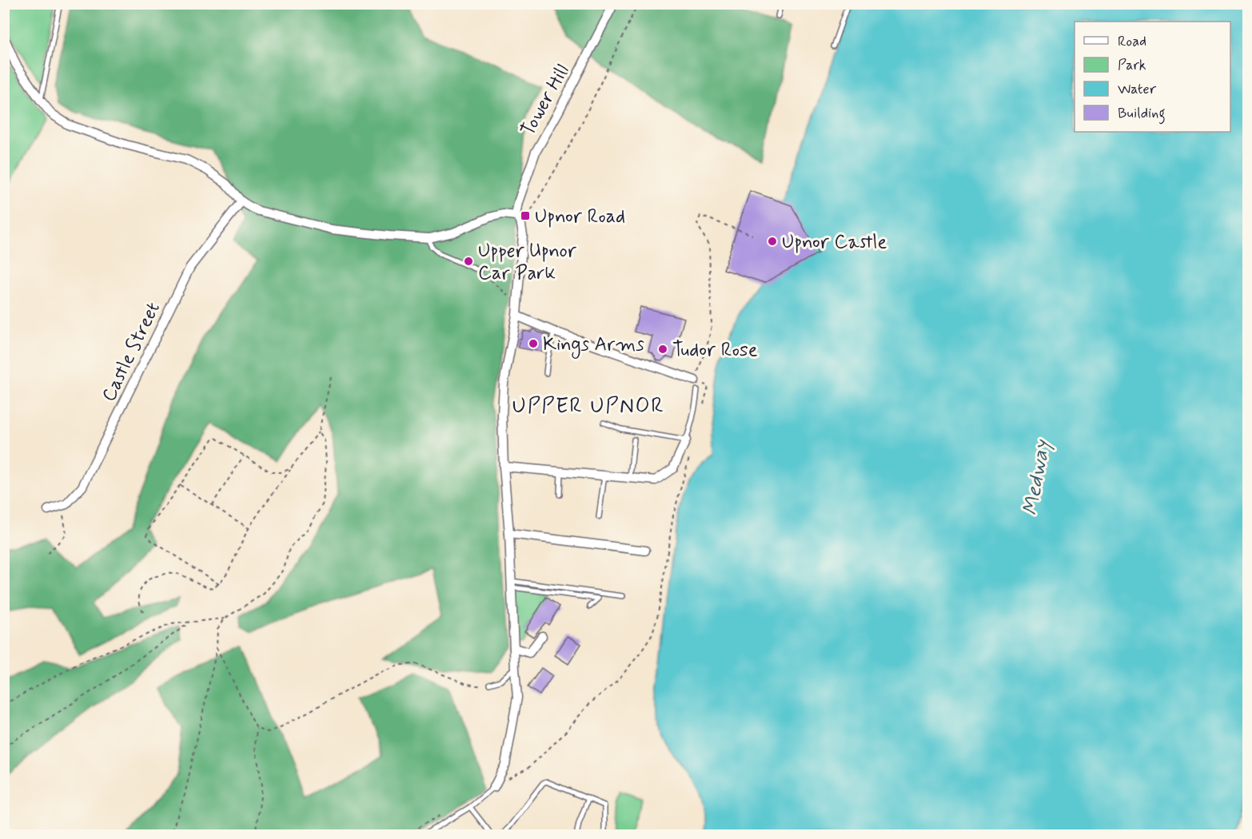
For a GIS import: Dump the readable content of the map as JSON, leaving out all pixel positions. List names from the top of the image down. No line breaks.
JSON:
{"streets":{"street":["Tower Hill","Castle Street"]},"districts":["UPPER UPNOR"],"water":["Medway"],"places":{"transit":["Upnor Road"],"other":["Upnor Castle","Upper Upnor Car Park","Kings Arms","Tudor Rose"]},"legend":["Road","Park","Water","Building"]}
